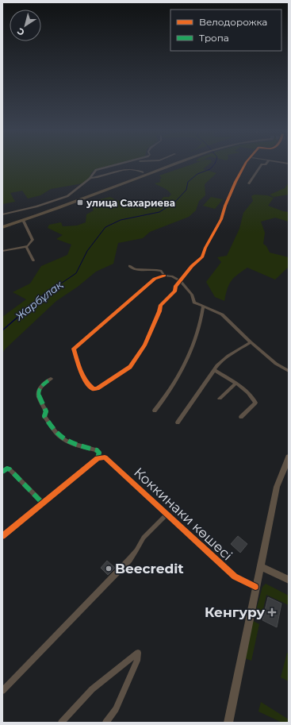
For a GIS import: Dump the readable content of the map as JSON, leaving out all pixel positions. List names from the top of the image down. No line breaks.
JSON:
{"streets":{"street":["Коккинаки көшесі"]},"water":["Жарбұлақ"],"places":{"transit":["улица Сахариева"],"other":["Beecredit"],"health":["Кенгуру"]},"legend":["Велодорожка","Тропа"],"north":"bottom left"}
